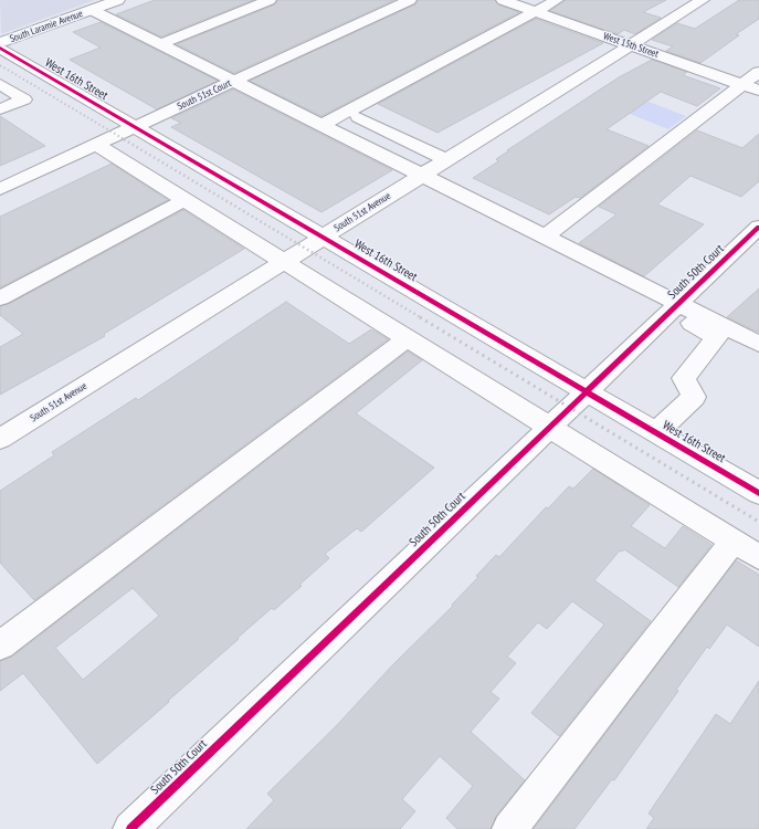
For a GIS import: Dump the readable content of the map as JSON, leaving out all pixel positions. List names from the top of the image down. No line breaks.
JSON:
{"streets":{"street":["South Laramie Avenue","West 15th Street","West 16th Street","South 51st Court","South 51st Avenue","South 50th Court"]},"crossings":[["West 15th Street","South 51st Avenue"],["West 16th Street","South 51st Court"],["West 16th Street","South 51st Avenue"],["West 16th Street","South 50th Court"]]}
